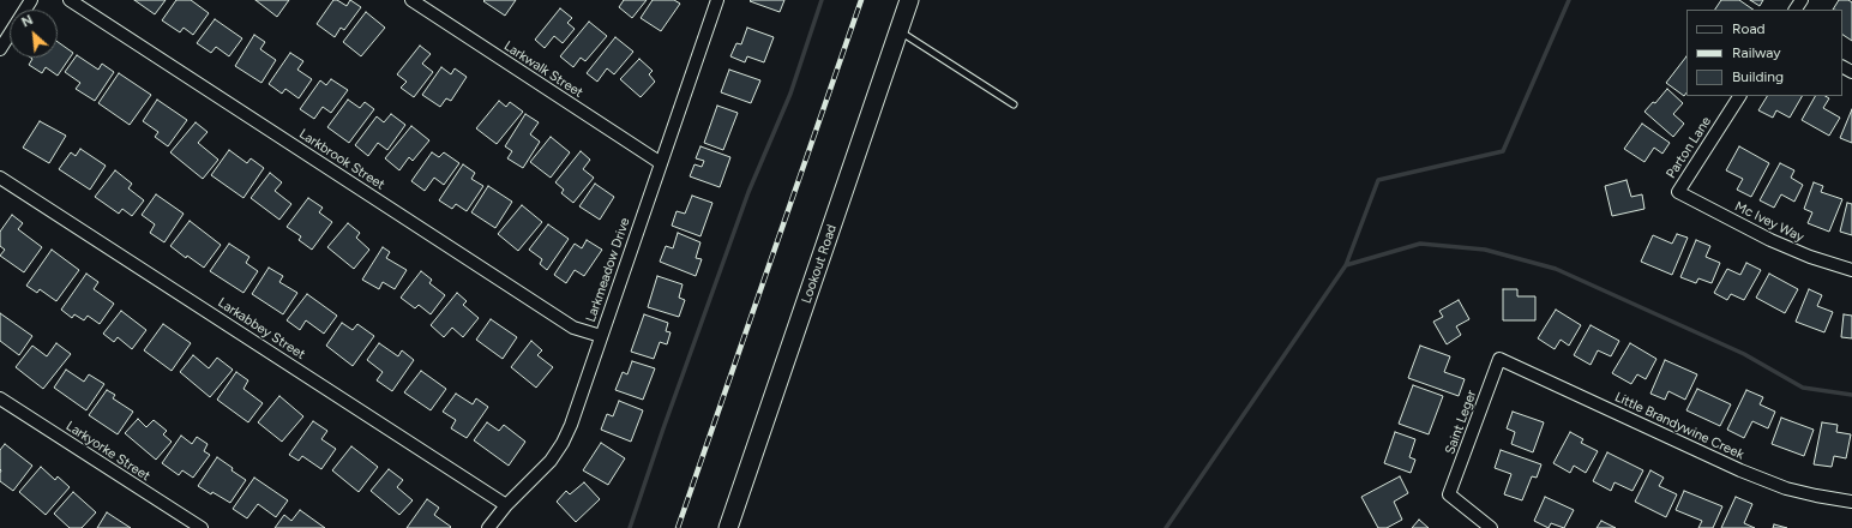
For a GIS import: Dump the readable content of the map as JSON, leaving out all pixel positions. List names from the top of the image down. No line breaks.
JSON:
{"streets":{"street":["Larkwalk Street","Parton Lane","Larkbrook Street","Mc Ivey Way","Lookout Road","Larkmeadow Drive","Larkabbey Street","Saint Leger","Little Brandywine Creek","Larkyorke Street"]},"crossings":[["Larkwalk Street","Larkmeadow Drive"],["Parton Lane","Mc Ivey Way"],["Larkbrook Street","Larkmeadow Drive"],["Larkmeadow Drive","Larkabbey Street"],["Saint Leger","Little Brandywine Creek"]],"legend":["Road","Railway","Building"],"north":"top left"}
